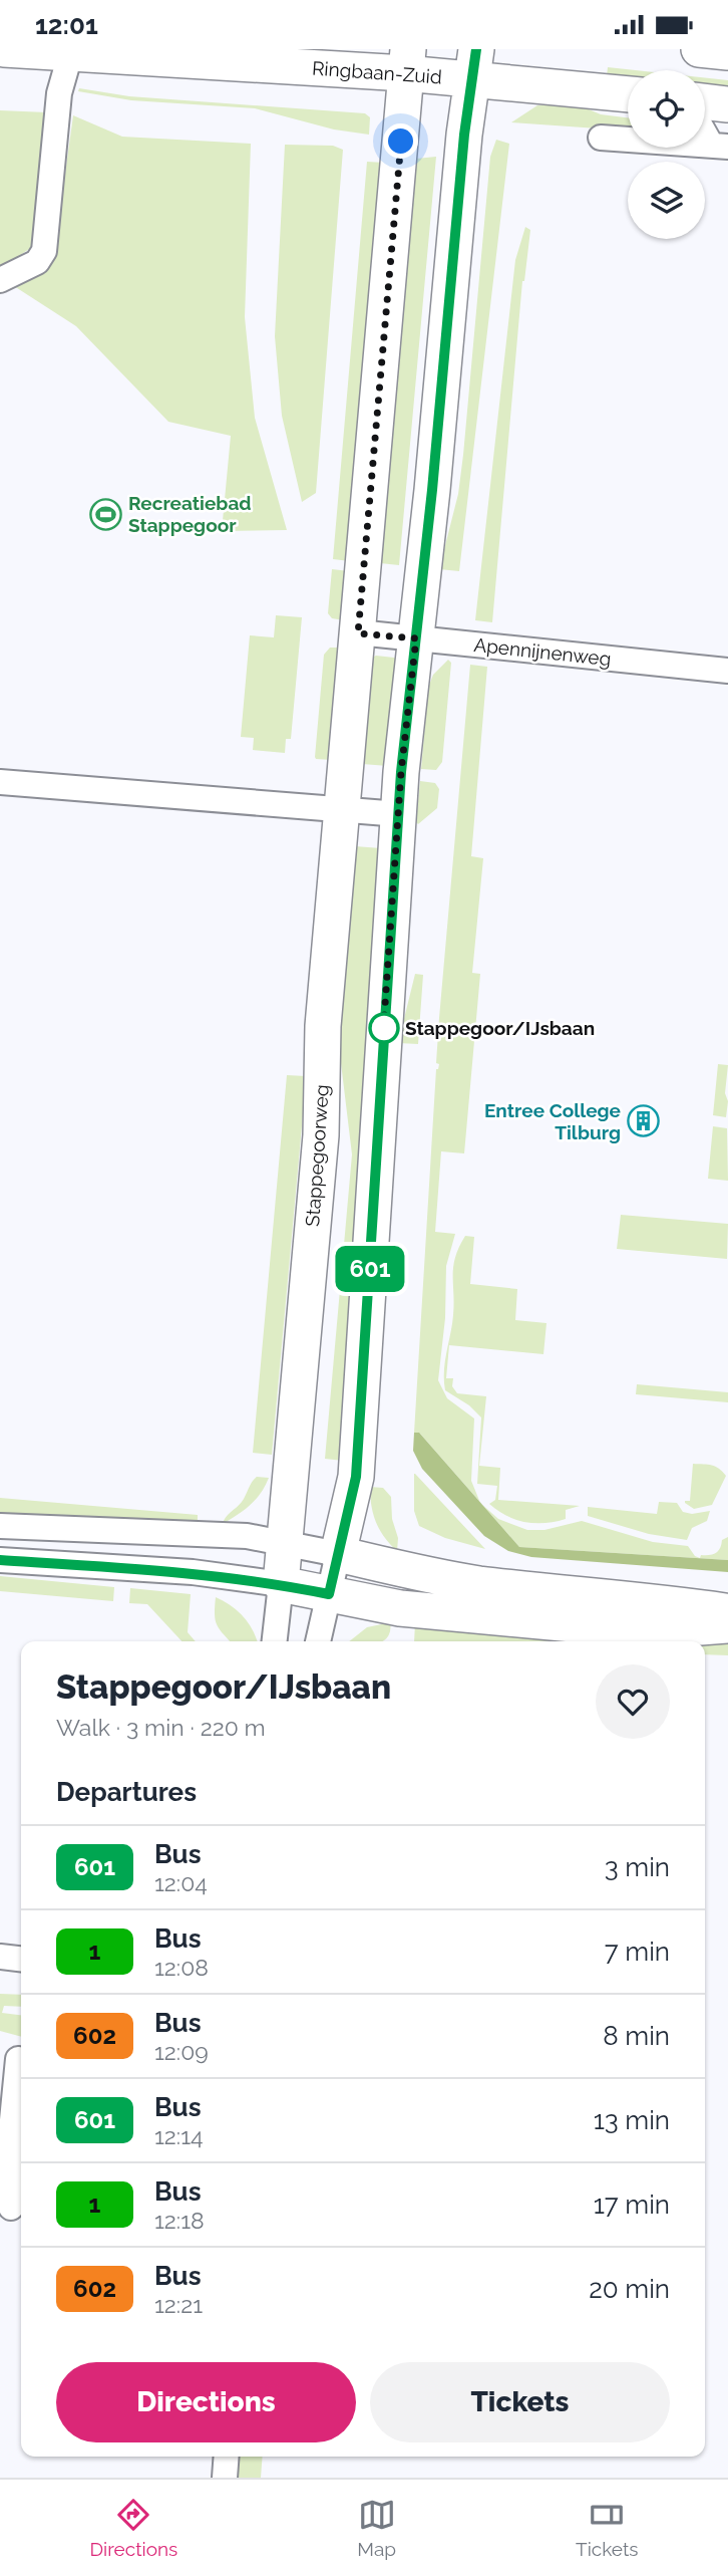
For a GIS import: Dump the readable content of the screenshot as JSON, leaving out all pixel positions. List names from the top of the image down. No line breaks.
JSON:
{"streets":{"street":["Ringbaan-Zuid","Apennijnenweg","Stappegoorweg"]},"crossings":[["Ringbaan-Zuid","Stappegoorweg"],["Apennijnenweg","Stappegoorweg"]],"places":{"sports":["Recreatiebad Stappegoor"],"other":["Stappegoor/IJsbaan"],"building":["Entree College Tilburg"]},"lines":["bus line 601"],"page":{"status":"12:01","on_map":"601","heading":[["Stappegoor/IJsbaan","Walk · 3 min · 220 m"],"Departures"],"list":[{"mark":"601","name":"Bus","note":"12:04","value":"3 min"},{"mark":"1","name":"Bus","note":"12:08","value":"7 min"},{"mark":"602","name":"Bus","note":"12:09","value":"8 min"},{"mark":"601","name":"Bus","note":"12:14","value":"13 min"},{"mark":"1","name":"Bus","note":"12:18","value":"17 min"},{"mark":"602","name":"Bus","note":"12:21","value":"20 min"}],"buttons":["Directions","Tickets"],"tabs":["Directions","Map","Tickets"]}}
